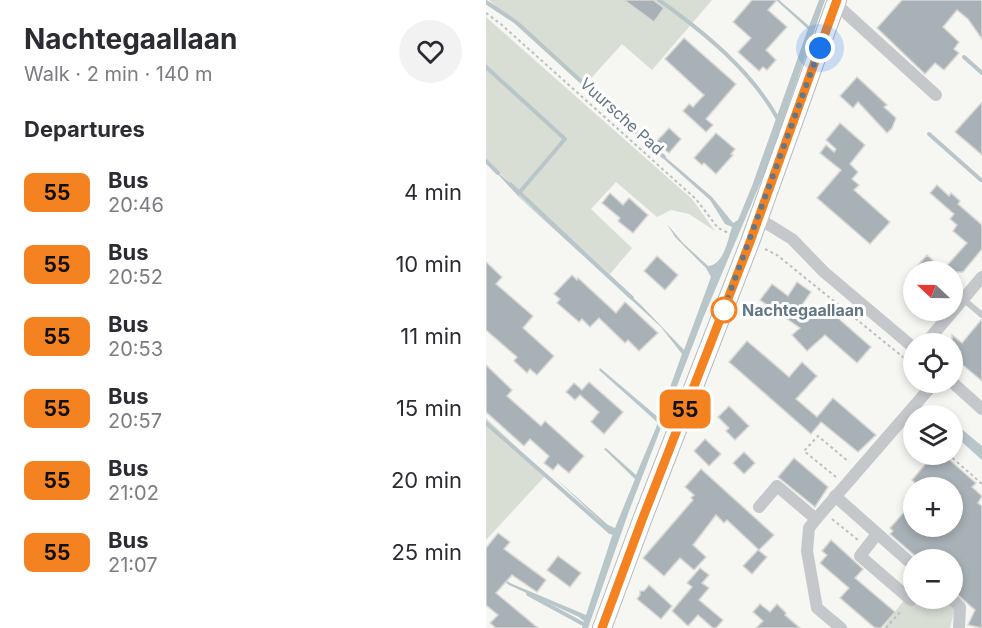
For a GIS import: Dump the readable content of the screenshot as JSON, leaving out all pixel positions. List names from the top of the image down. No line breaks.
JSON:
{"streets":{"path":["Vuursche Pad"]},"places":["Nachtegaallaan"],"lines":["bus line 55"],"north":"left","page":{"heading":[["Nachtegaallaan","Walk · 2 min · 140 m"],"Departures"],"on_map":"55","list":[{"mark":"55","name":"Bus","note":"20:46","value":"4 min"},{"mark":"55","name":"Bus","note":"20:52","value":"10 min"},{"mark":"55","name":"Bus","note":"20:53","value":"11 min"},{"mark":"55","name":"Bus","note":"20:57","value":"15 min"},{"mark":"55","name":"Bus","note":"21:02","value":"20 min"},{"mark":"55","name":"Bus","note":"21:07","value":"25 min"}],"map_buttons":["+","−"]}}
